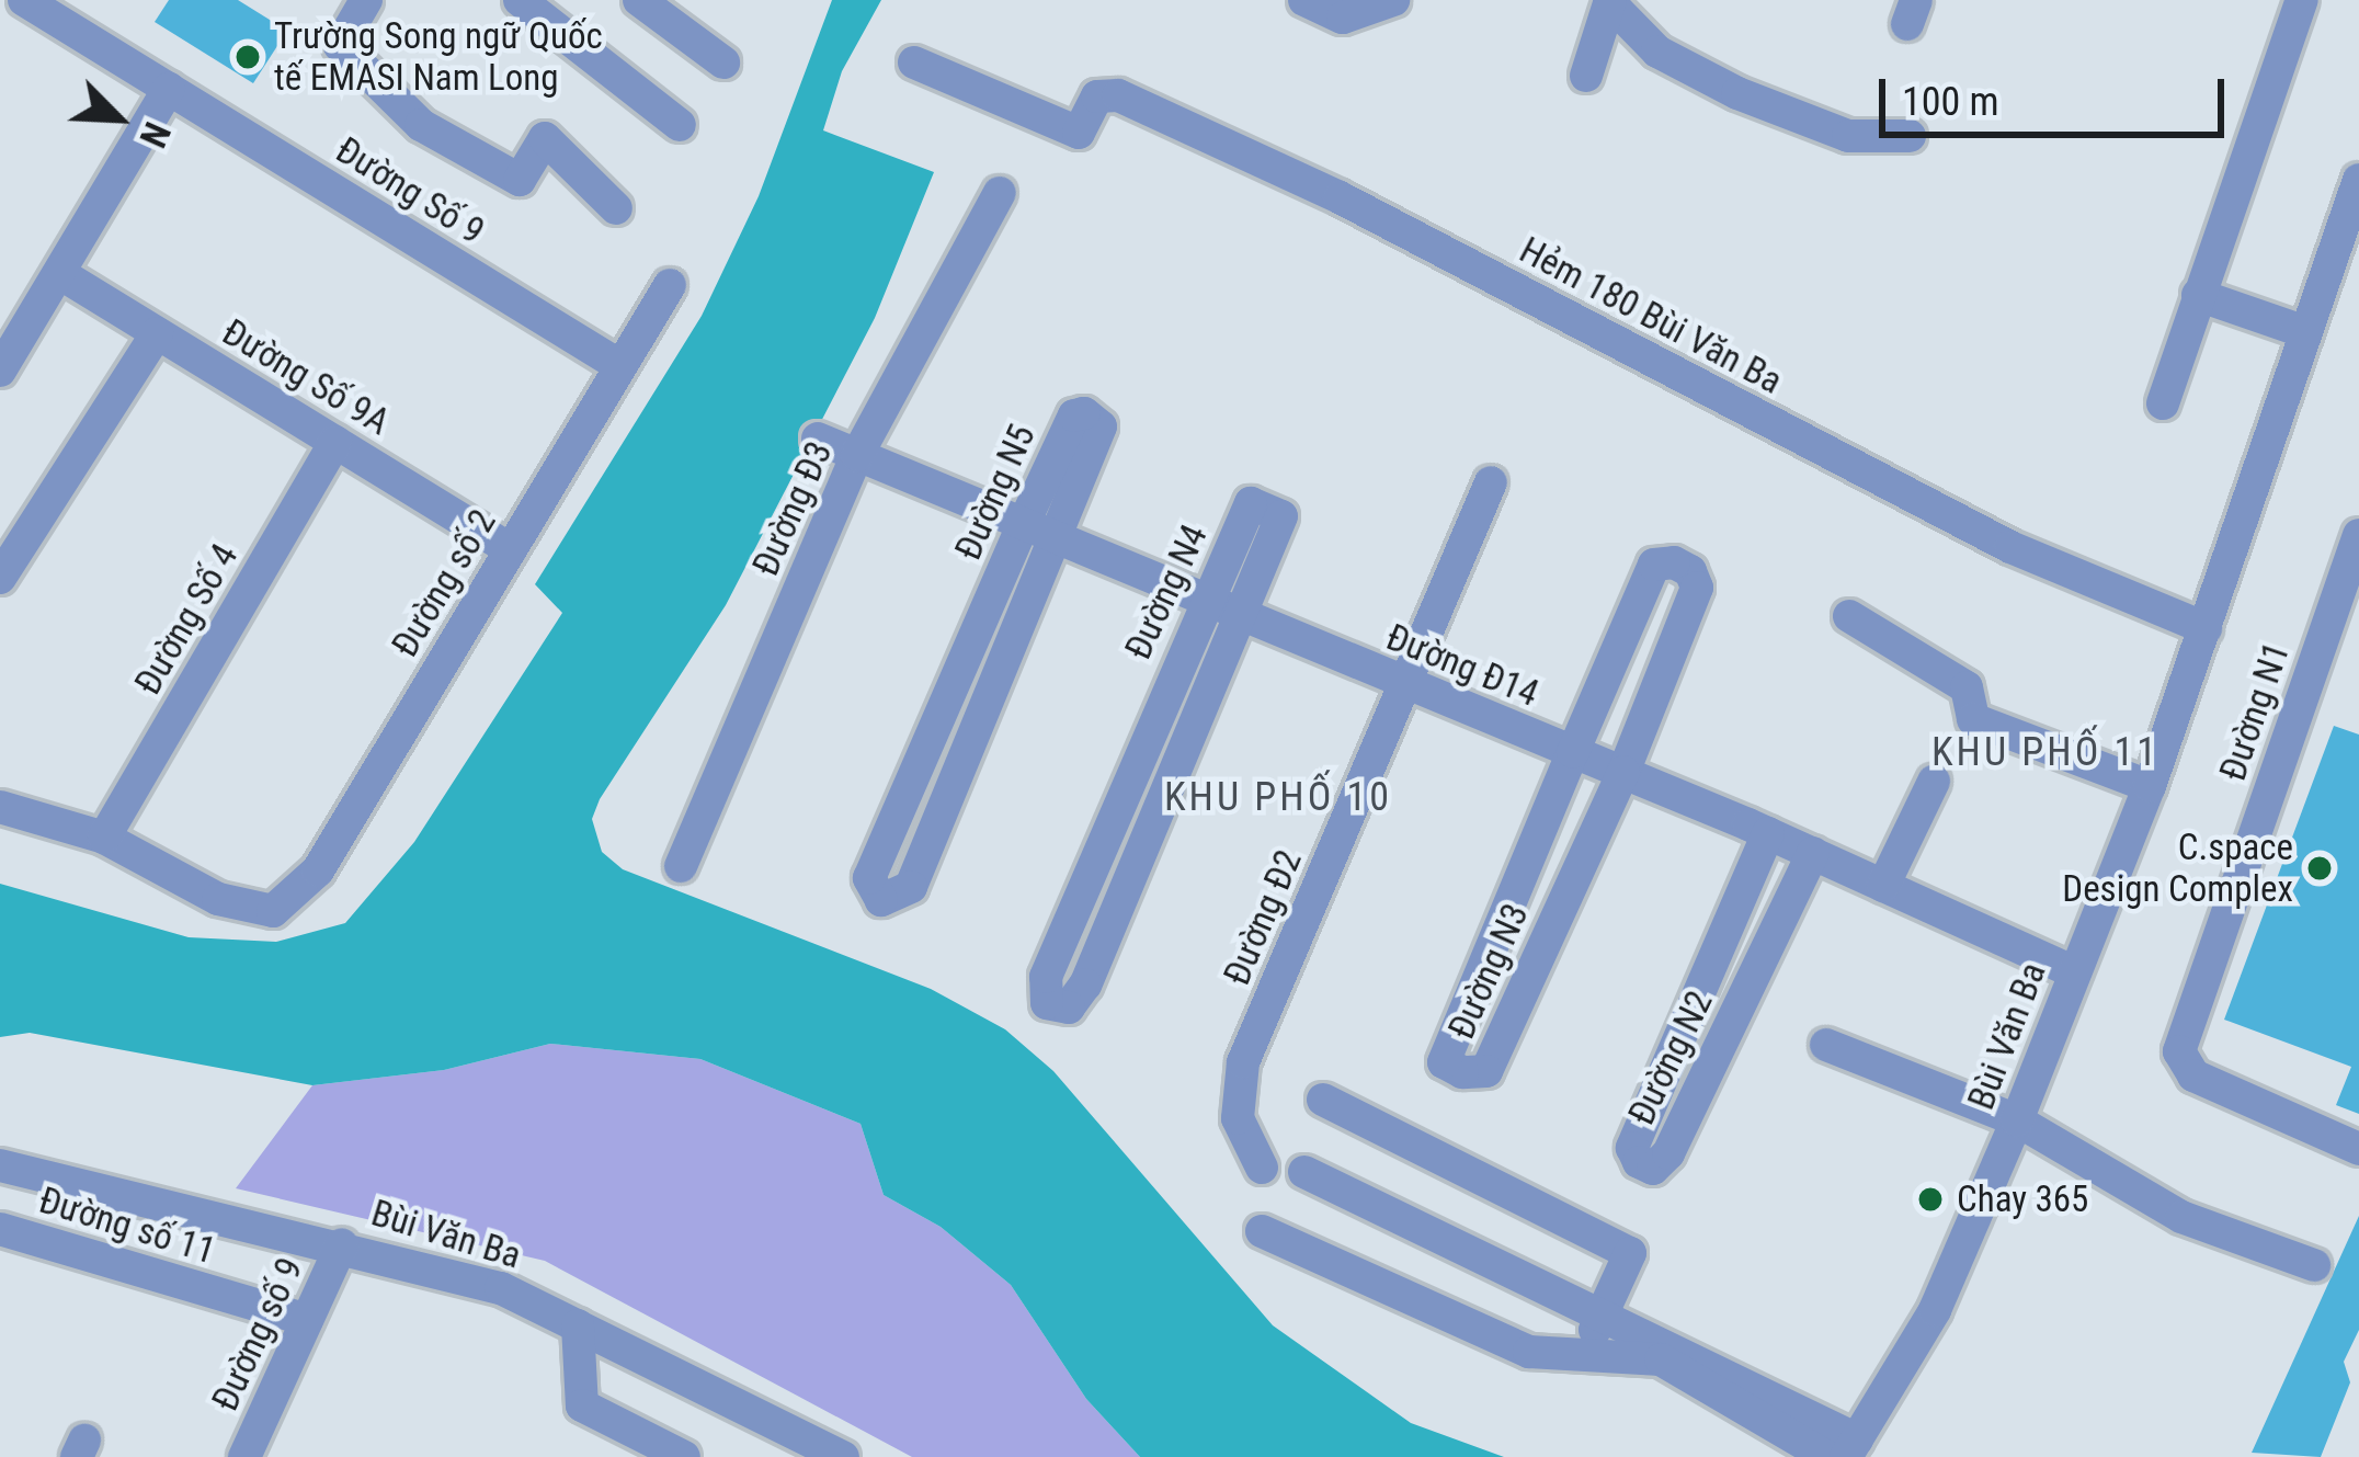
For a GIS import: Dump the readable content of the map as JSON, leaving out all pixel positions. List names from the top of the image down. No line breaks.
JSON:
{"streets":{"street":["Đường Số 9","Hẻm 180 Bùi Văn Ba","Đường Số 9A","Đường N5","Đường Đ3","Đường số 2","Đường N4","Đường Số 4","Đường Đ14","Đường N1","Đường Đ2","Đường N3","Bùi Văn Ba","Đường N2","Đường số 11","Đường số 9"]},"crossings":[["Đường Số 9","Đường số 2"],["Hẻm 180 Bùi Văn Ba","Bùi Văn Ba"],["Đường Số 9A","Đường số 2"],["Đường Số 9A","Đường Số 4"],["Đường N5","Đường Đ14"],["Đường Đ3","Đường Đ14"],["Đường số 2","Đường Số 4"],["Đường N4","Đường Đ14"],["Đường Đ14","Đường Đ2"],["Đường Đ14","Đường N3"],["Đường Đ14","Bùi Văn Ba"],["Đường Đ14","Đường N2"],["Bùi Văn Ba","Đường số 9"],["Đường số 11","Đường số 9"]],"districts":["KHU PHỐ 11","KHU PHỐ 10"],"places":["Trường Song ngữ Quốc tế EMASI Nam Long","C.space Design Complex","Chay 365"],"scale_bar":"100 m","north":"bottom right"}
